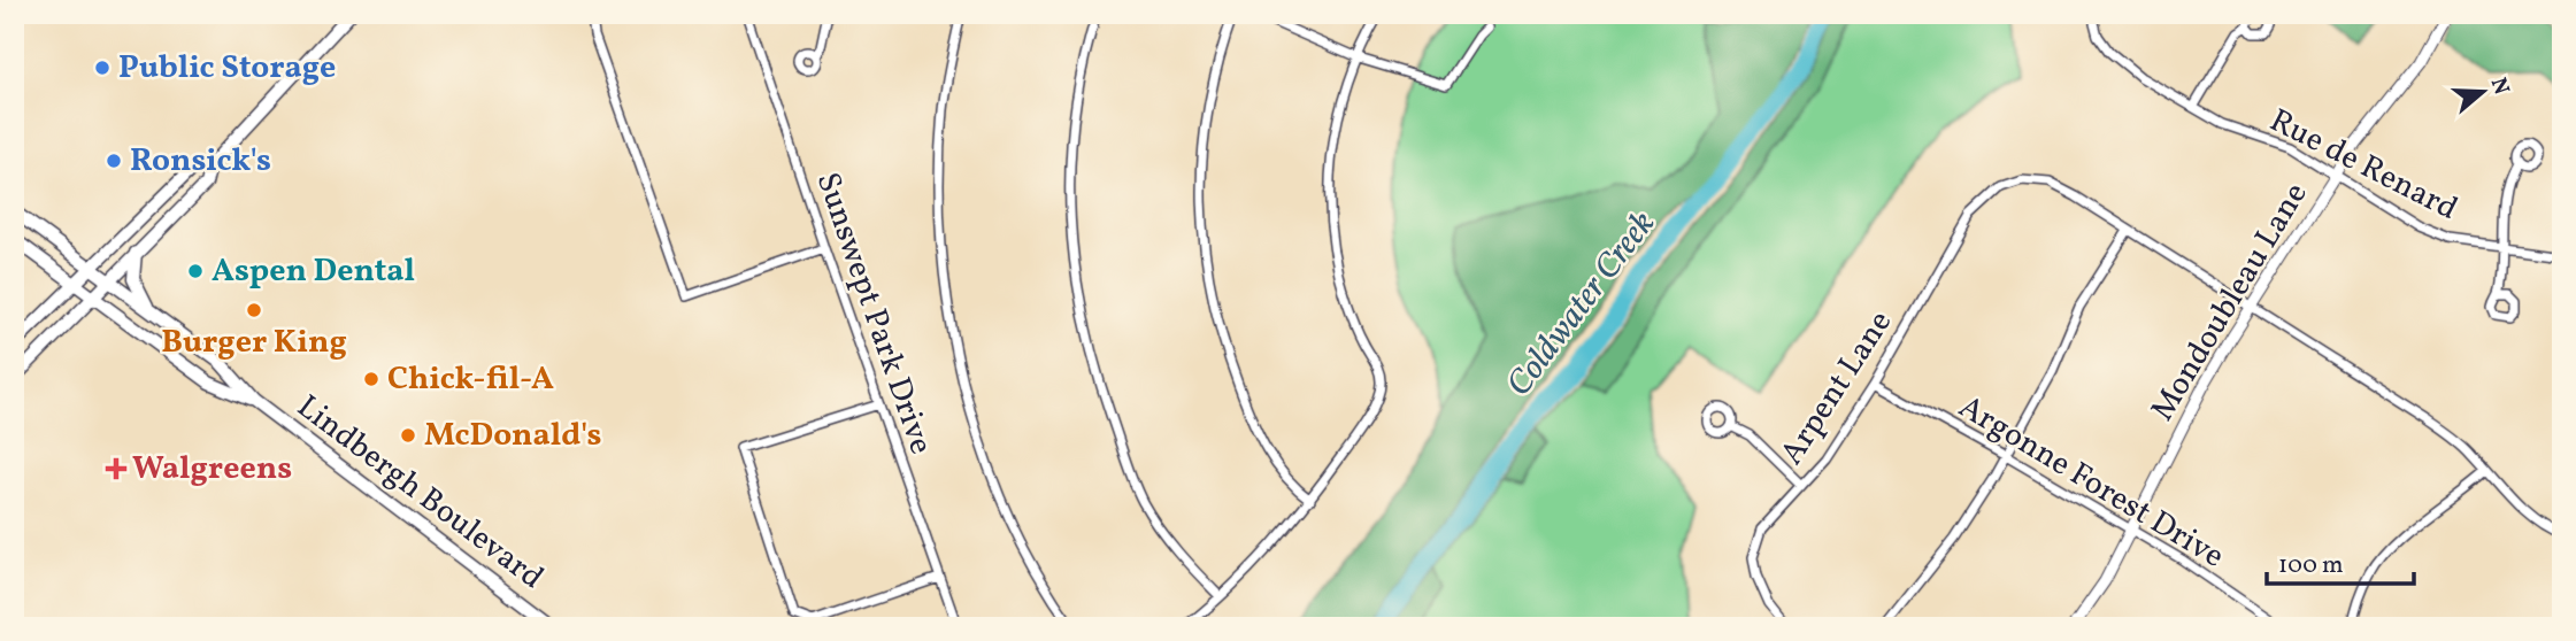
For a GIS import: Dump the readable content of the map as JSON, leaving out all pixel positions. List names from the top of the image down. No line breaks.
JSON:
{"streets":{"main road":["Lindbergh Boulevard"],"street":["Rue de Renard","Mondoubleau Lane","Sunswept Park Drive","Arpent Lane","Argonne Forest Drive"]},"crossings":[["Rue de Renard","Mondoubleau Lane"],["Mondoubleau Lane","Argonne Forest Drive"],["Arpent Lane","Argonne Forest Drive"]],"water":["Coldwater Creek"],"places":{"other":["Public Storage","Ronsick's","Aspen Dental","Burger King","Chick-fil-A","McDonald's"],"health":["Walgreens"]},"scale_bar":"100 m","north":"right"}
